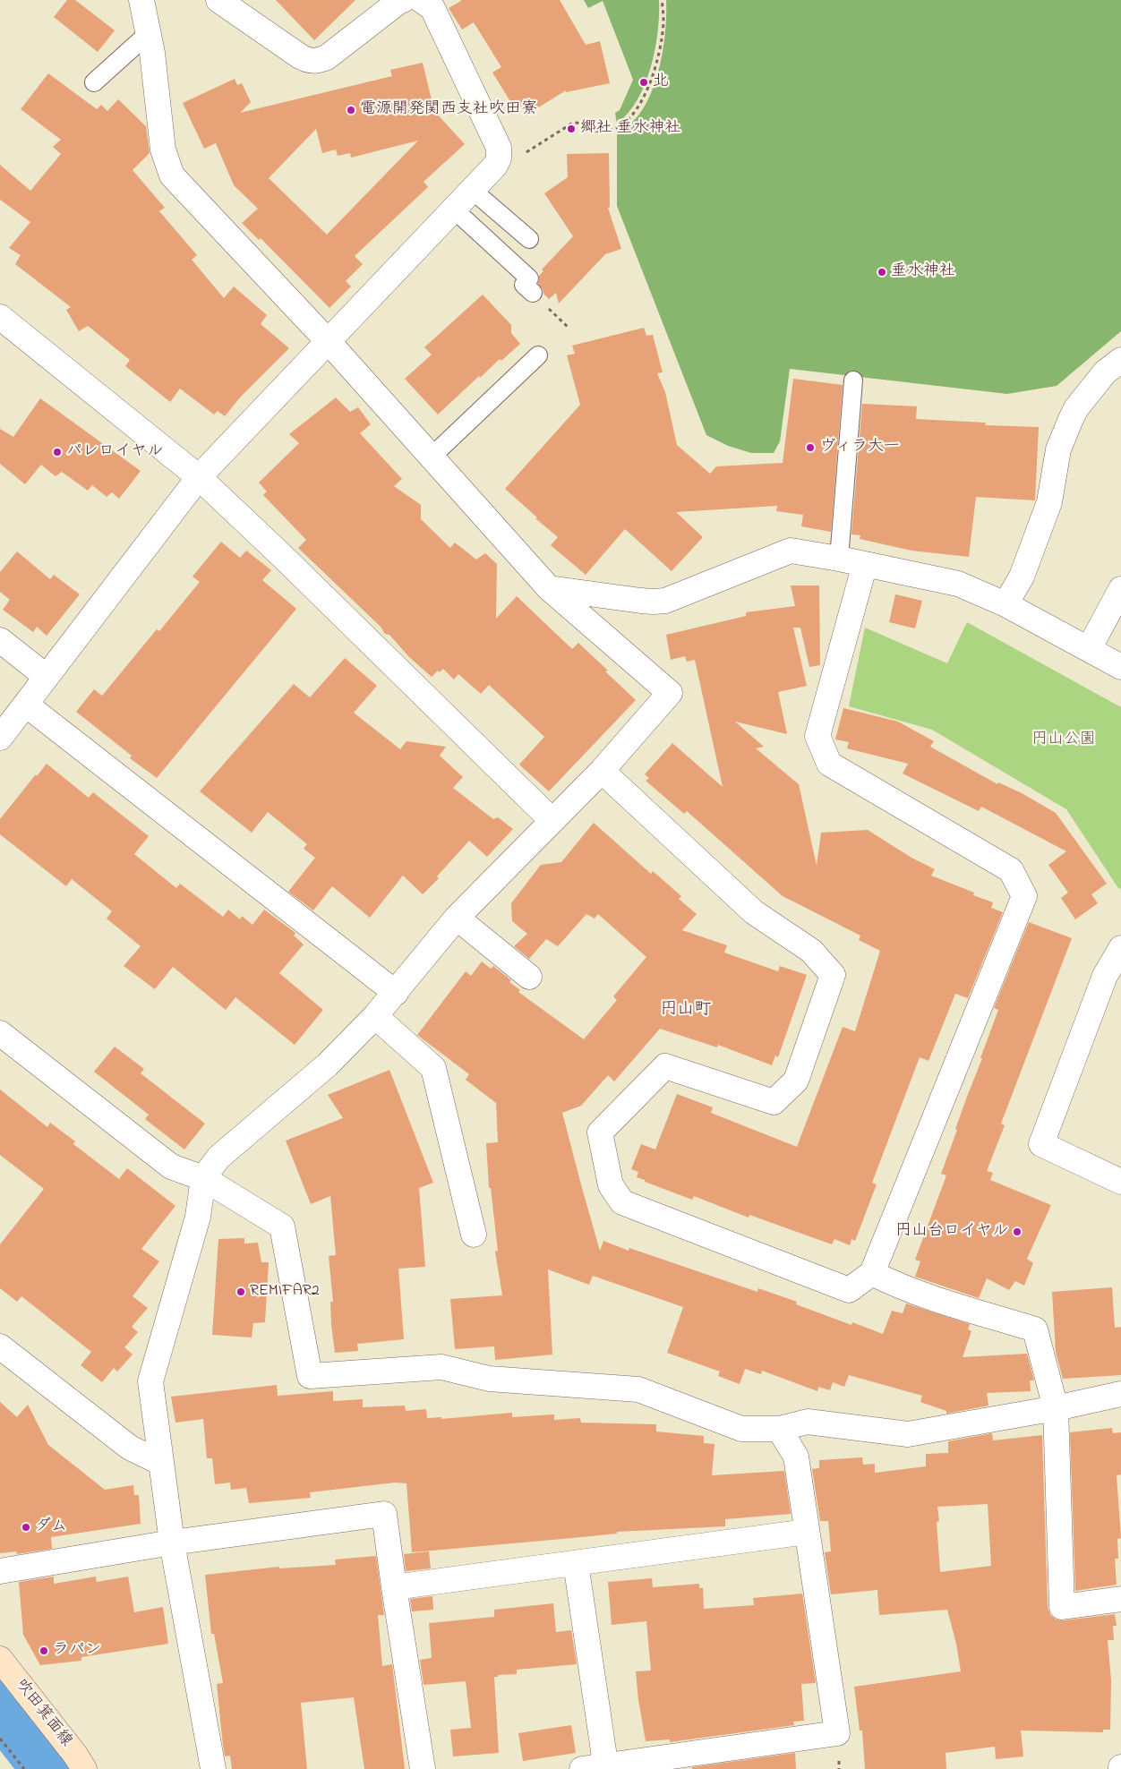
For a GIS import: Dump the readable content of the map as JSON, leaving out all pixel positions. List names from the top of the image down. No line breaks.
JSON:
{"streets":{"main road":["吹田箕面線"]},"districts":["円山町"],"parks":["円山公園"],"places":["北","電源開発関西支社吹田寮","郷社 垂水神社","垂水神社","ヴィラ大一","パレロイヤル","円山台ロイヤル","REMIFAR2","ダム","ラパン"]}
